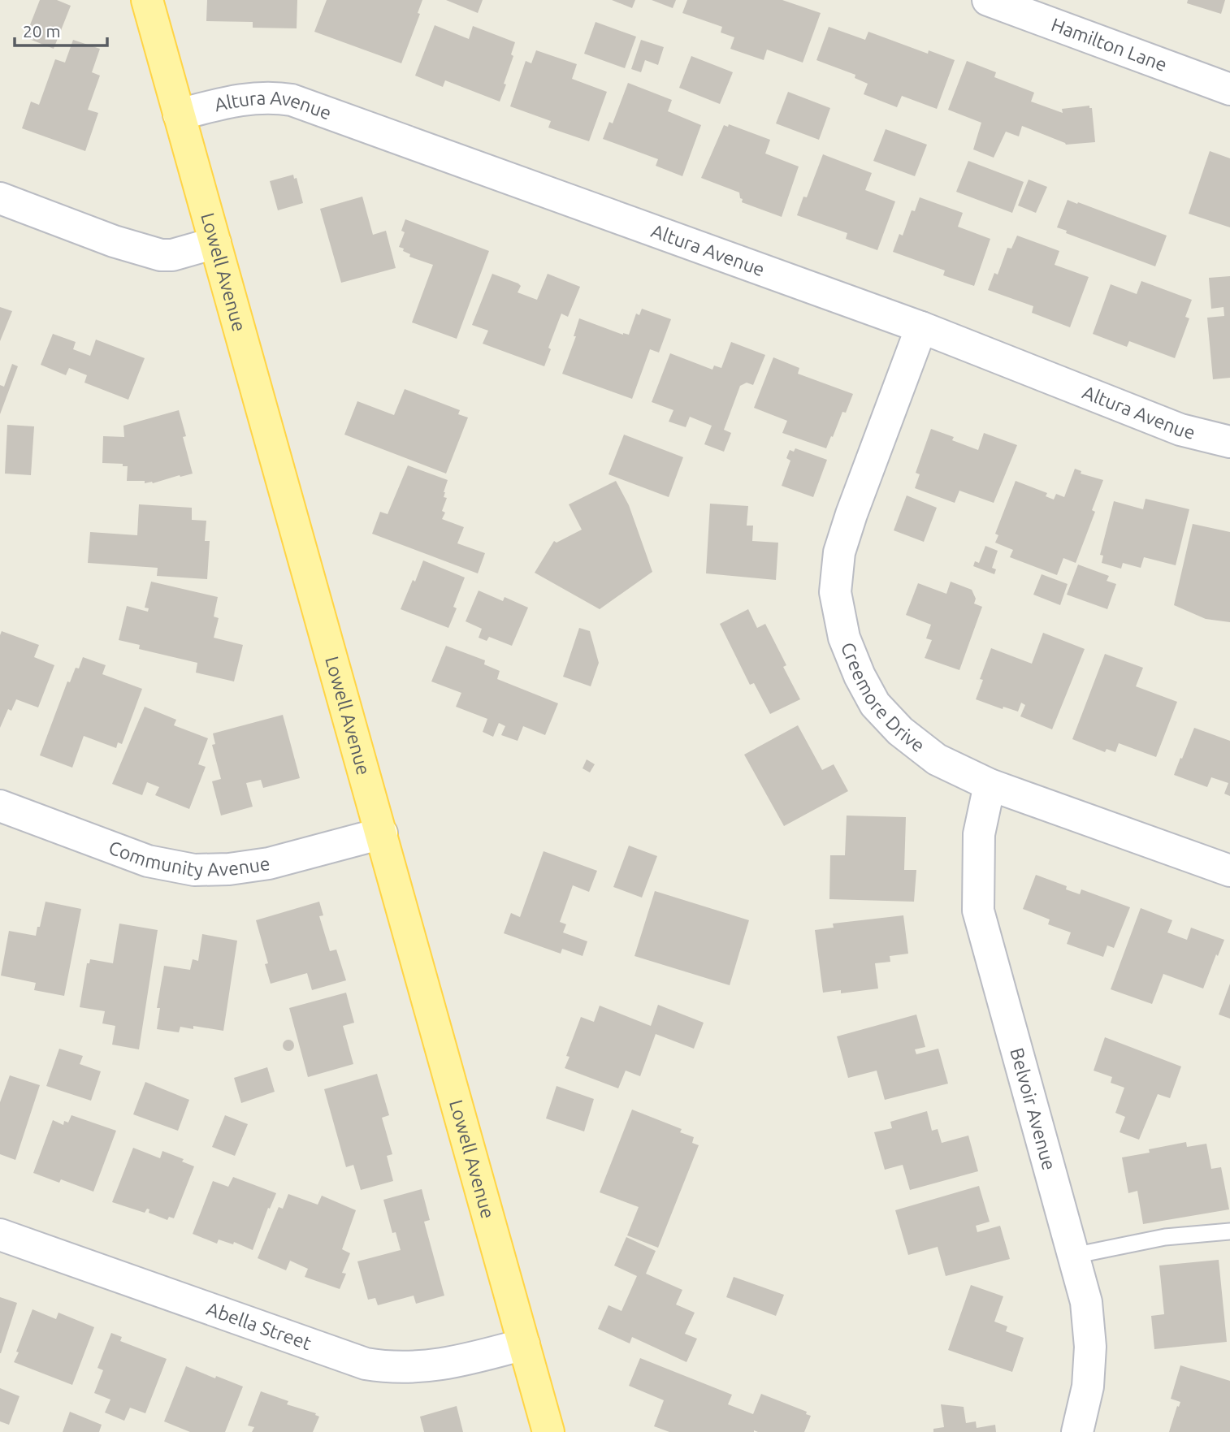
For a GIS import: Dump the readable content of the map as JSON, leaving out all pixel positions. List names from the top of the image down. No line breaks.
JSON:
{"streets":{"main road":["Lowell Avenue"],"street":["Hamilton Lane","Altura Avenue","Creemore Drive","Community Avenue","Belvoir Avenue","Abella Street"]},"crossings":[["Altura Avenue","Lowell Avenue"],["Altura Avenue","Creemore Drive"],["Lowell Avenue","Community Avenue"],["Lowell Avenue","Abella Street"],["Creemore Drive","Belvoir Avenue"]],"scale_bar":"20 m"}
